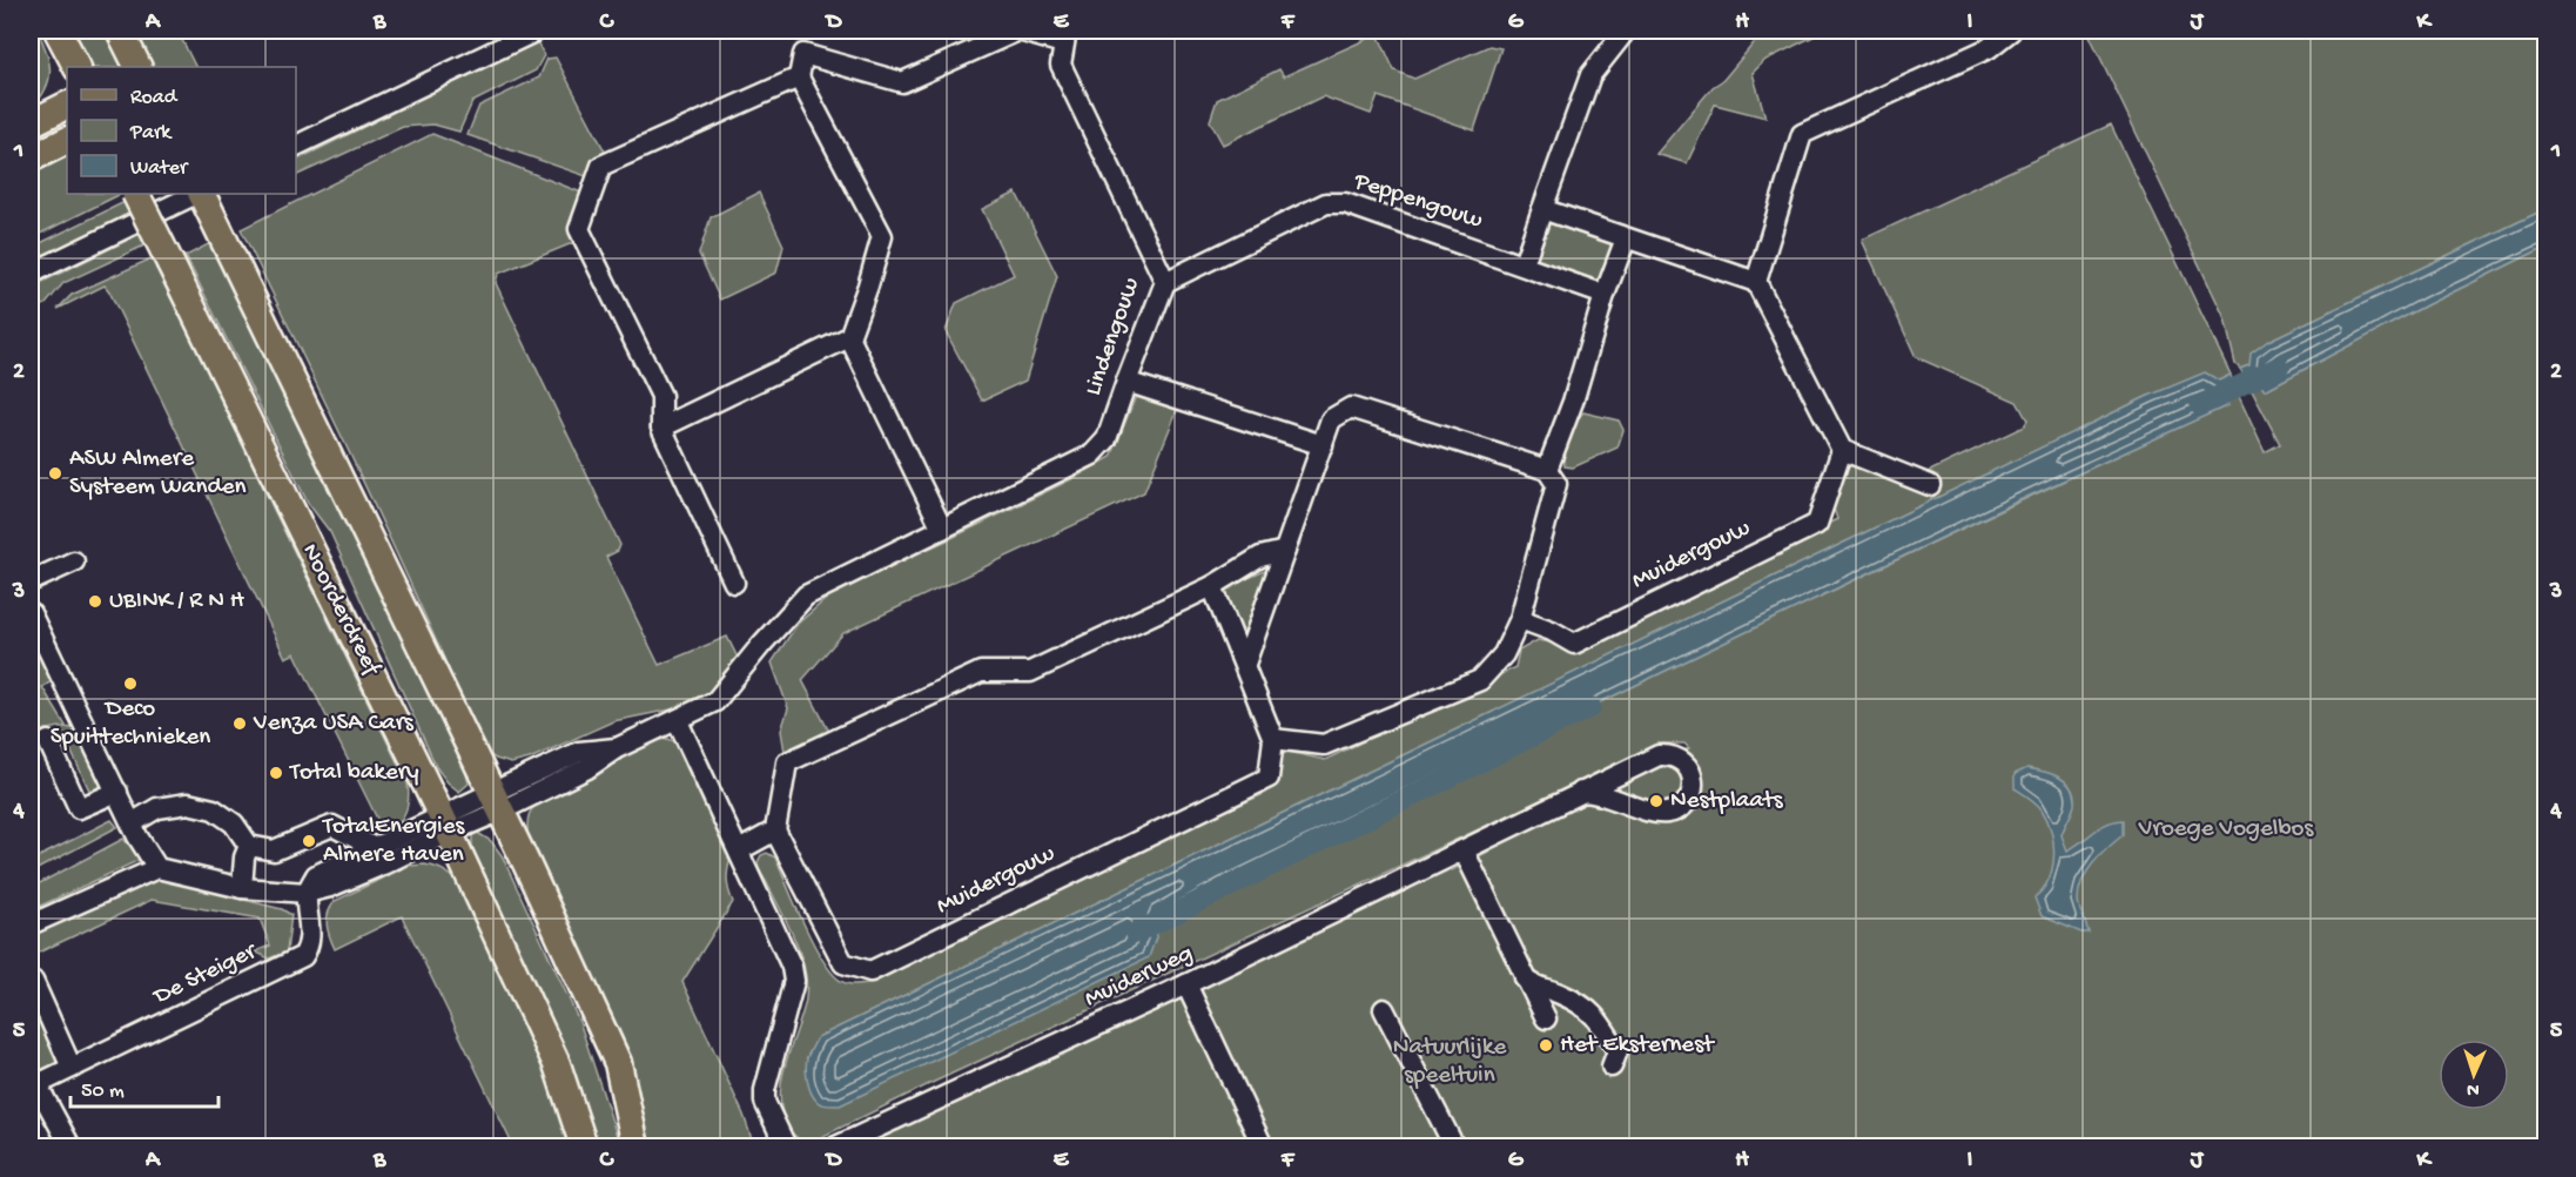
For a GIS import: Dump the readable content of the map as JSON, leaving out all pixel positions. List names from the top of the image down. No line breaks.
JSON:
{"streets":{"main road":["Noorderdreef"],"street":["Peppengouw","Lindengouw","Muidergouw","De Steiger","Muiderweg"]},"crossings":[["Peppengouw","Lindengouw"]],"parks":["Vroege Vogelbos","Natuurlijke speeltuin"],"places":["ASW Almere Systeem Wanden","UBINK / R N H","Deco Spuittechnieken","Venza USA Cars","Total bakery","Nestplaats","TotalEnergies Almere Haven","Het Eksternest"],"legend":["Road","Park","Water"],"scale_bar":"50 m","north":"bottom","grid":{"columns":["A","B","C","D","E","F","G","H","I","J","K"],"rows":["1","2","3","4","5"]}}
